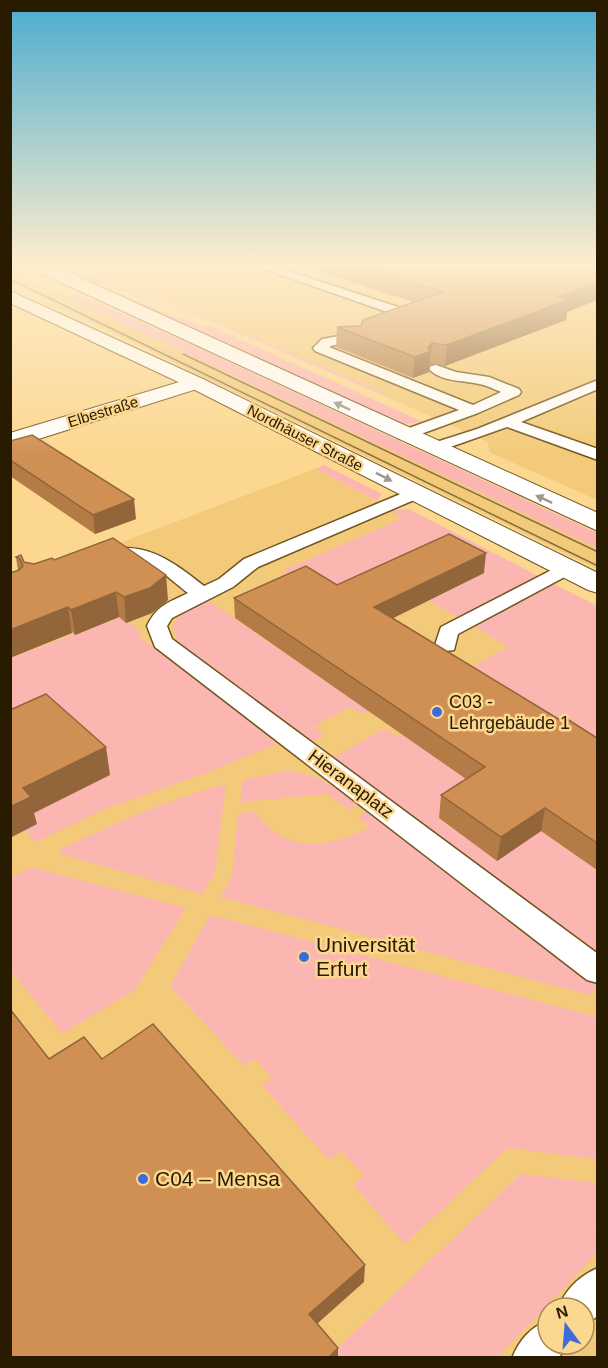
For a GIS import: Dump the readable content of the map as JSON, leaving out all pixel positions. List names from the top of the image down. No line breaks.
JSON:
{"streets":{"main road":["Elbestraße","Nordhäuser Straße"],"lane":["Hieranaplatz"]},"crossings":[["Elbestraße","Nordhäuser Straße"],["Nordhäuser Straße","Hieranaplatz"]],"places":["C03 - Lehrgebäude 1","Universität Erfurt","C04 – Mensa"],"north":"top"}
